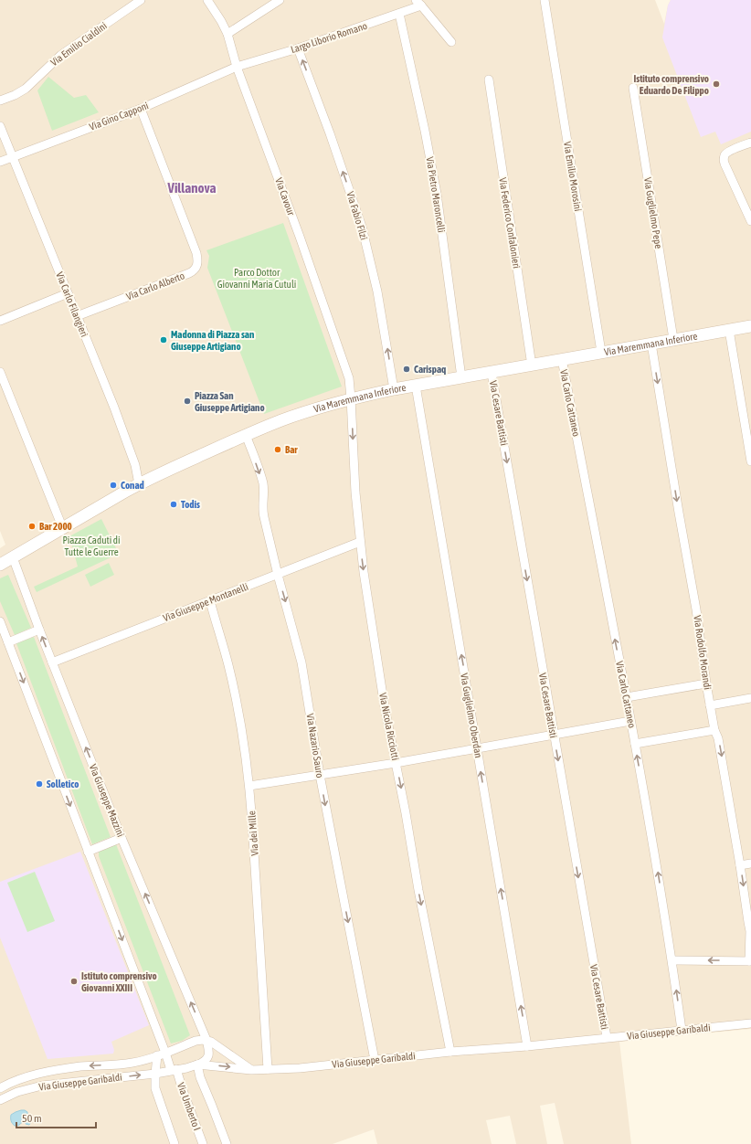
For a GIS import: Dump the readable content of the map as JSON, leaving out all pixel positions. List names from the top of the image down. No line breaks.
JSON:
{"streets":{"main road":["Via Maremmana Inferiore"],"street":["Largo Liborio Romano","Via Emilio Cialdini","Via Gino Capponi","Via Emilio Morosini","Via Pietro Maroncelli","Via Cavour","Via Guglielmo Pepe","Via Fabio Filzi","Via Federico Confalonieri","Via Carlo Alberto","Via Carlo Filangieri","Via Carlo Cattaneo","Via Cesare Battisti","Via Giuseppe Montanelli","Via Rodolfo Morandi","Via Guglielmo Oberdan","Via Nicola Ricciotti","Via Nazario Sauro","Via Giuseppe Mazzini","Via dei Mille","Via Giuseppe Garibaldi","Via Umberto I"]},"crossings":[["Largo Liborio Romano","Via Gino Capponi"],["Largo Liborio Romano","Via Pietro Maroncelli"],["Largo Liborio Romano","Via Cavour"],["Largo Liborio Romano","Via Fabio Filzi"],["Via Gino Capponi","Via Cavour"],["Via Gino Capponi","Via Carlo Alberto"],["Via Gino Capponi","Via Carlo Filangieri"],["Via Emilio Morosini","Via Maremmana Inferiore"],["Via Pietro Maroncelli","Via Maremmana Inferiore"],["Via Cavour","Via Maremmana Inferiore"],["Via Cavour","Via Nicola Ricciotti"],["Via Guglielmo Pepe","Via Maremmana Inferiore"],["Via Fabio Filzi","Via Maremmana Inferiore"],["Via Federico Confalonieri","Via Maremmana Inferiore"],["Via Carlo Alberto","Via Carlo Filangieri"],["Via Carlo Filangieri","Via Maremmana Inferiore"],["Via Maremmana Inferiore","Via Carlo Cattaneo"],["Via Maremmana Inferiore","Via Cesare Battisti"],["Via Maremmana Inferiore","Via Rodolfo Morandi"],["Via Maremmana Inferiore","Via Guglielmo Oberdan"],["Via Maremmana Inferiore","Via Nicola Ricciotti"],["Via Maremmana Inferiore","Via Nazario Sauro"],["Via Maremmana Inferiore","Via Giuseppe Mazzini"],["Via Carlo Cattaneo","Via Giuseppe Garibaldi"],["Via Cesare Battisti","Via Giuseppe Garibaldi"],["Via Giuseppe Montanelli","Via Nicola Ricciotti"],["Via Giuseppe Montanelli","Via Nazario Sauro"],["Via Giuseppe Montanelli","Via Giuseppe Mazzini"],["Via Giuseppe Montanelli","Via dei Mille"],["Via Guglielmo Oberdan","Via Giuseppe Garibaldi"],["Via Nicola Ricciotti","Via Giuseppe Garibaldi"],["Via Nazario Sauro","Via Giuseppe Garibaldi"],["Via Giuseppe Mazzini","Via Giuseppe Garibaldi"],["Via dei Mille","Via Giuseppe Garibaldi"],["Via Giuseppe Garibaldi","Via Umberto I"]],"one_way":["Via Fabio Filzi","Via Carlo Cattaneo","Via Cesare Battisti","Via Rodolfo Morandi","Via Guglielmo Oberdan","Via Nicola Ricciotti","Via Nazario Sauro"],"districts":["Villanova"],"parks":["Parco Dottor Giovanni Maria Cutuli","Piazza Caduti di Tutte le Guerre"],"places":["Istituto comprensivo Eduardo De Filippo","Madonna di Piazza san Giuseppe Artigiano","Carispaq","Piazza San Giuseppe Artigiano","Bar","Conad","Todis","Bar 2000","Solletico","Istituto comprensivo Giovanni XXIII"],"scale_bar":"50 m"}
